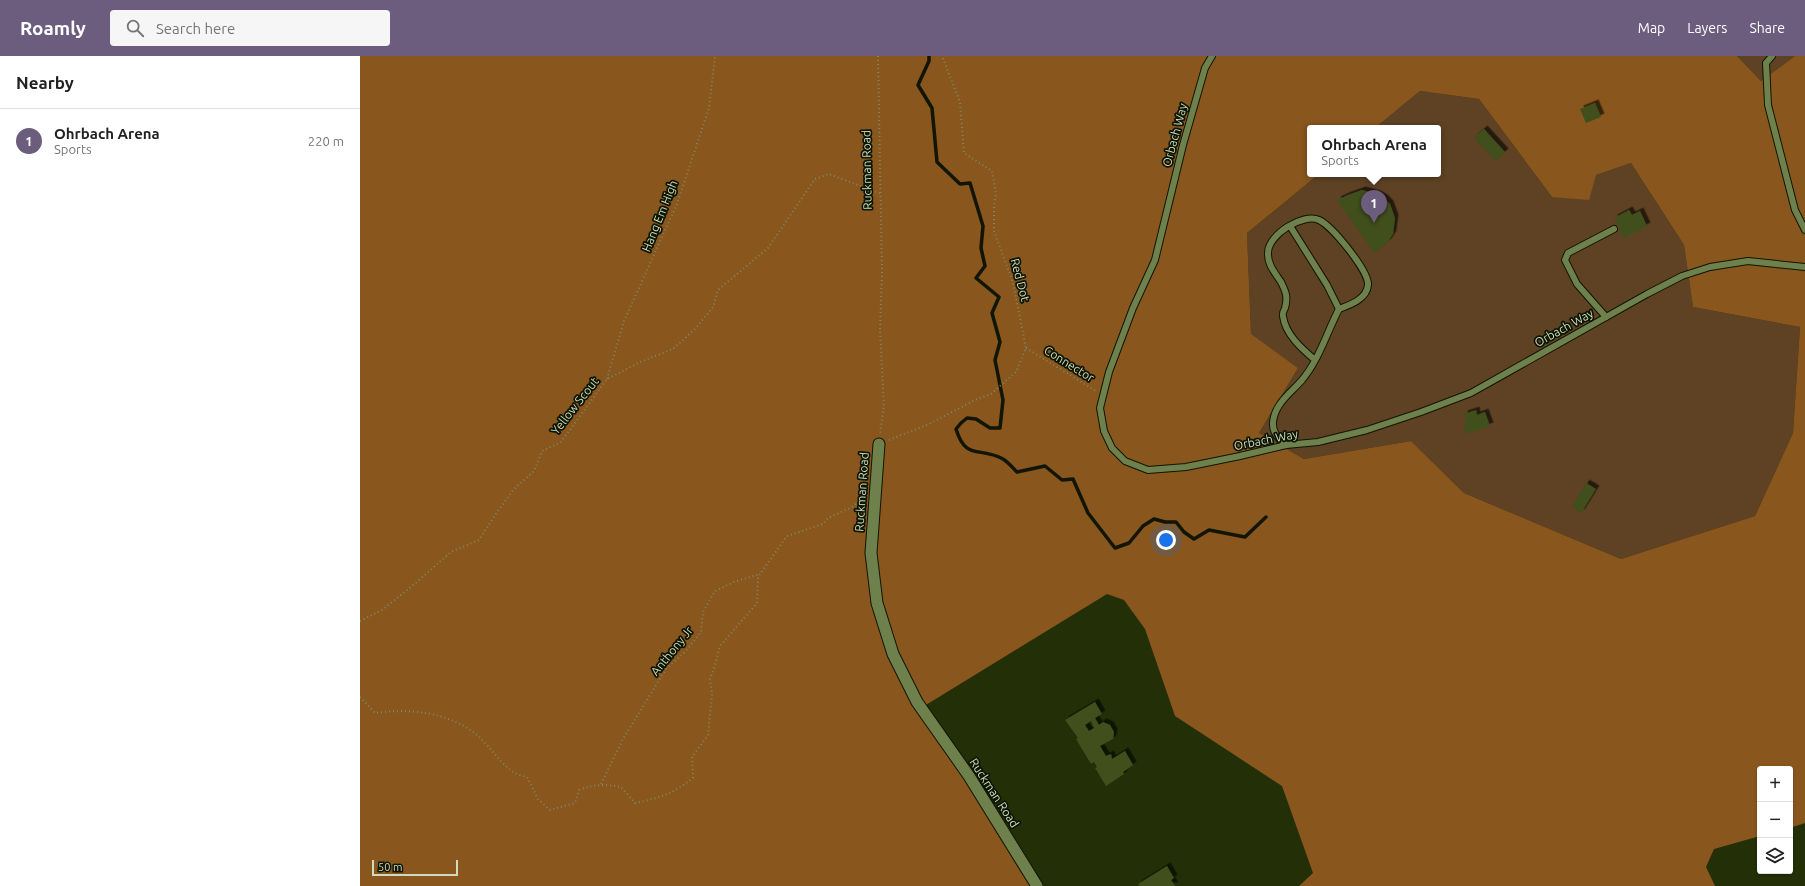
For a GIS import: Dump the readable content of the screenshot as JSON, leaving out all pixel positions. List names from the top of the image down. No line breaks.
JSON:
{"streets":{"street":["Ruckman Road"],"lane":["Orbach Way"],"path":["Hang Em High","Red Dot","Connector","Yellow Scout","Anthony Jr"]},"crossings":[["Orbach Way","Connector"],["Ruckman Road","Yellow Scout"],["Hang Em High","Yellow Scout"],["Red Dot","Connector"]],"scale_bar":"50 m","page":{"header":"Roamly","search":"Search here","nav":["Map","Layers","Share"],"heading":"Nearby","list":[{"mark":"1","name":"Ohrbach Arena","note":"Sports","value":"220 m"}],"popup":["Ohrbach Arena","Sports"],"pins":"1","map_buttons":["+","−"],"scale":"50 m"}}
